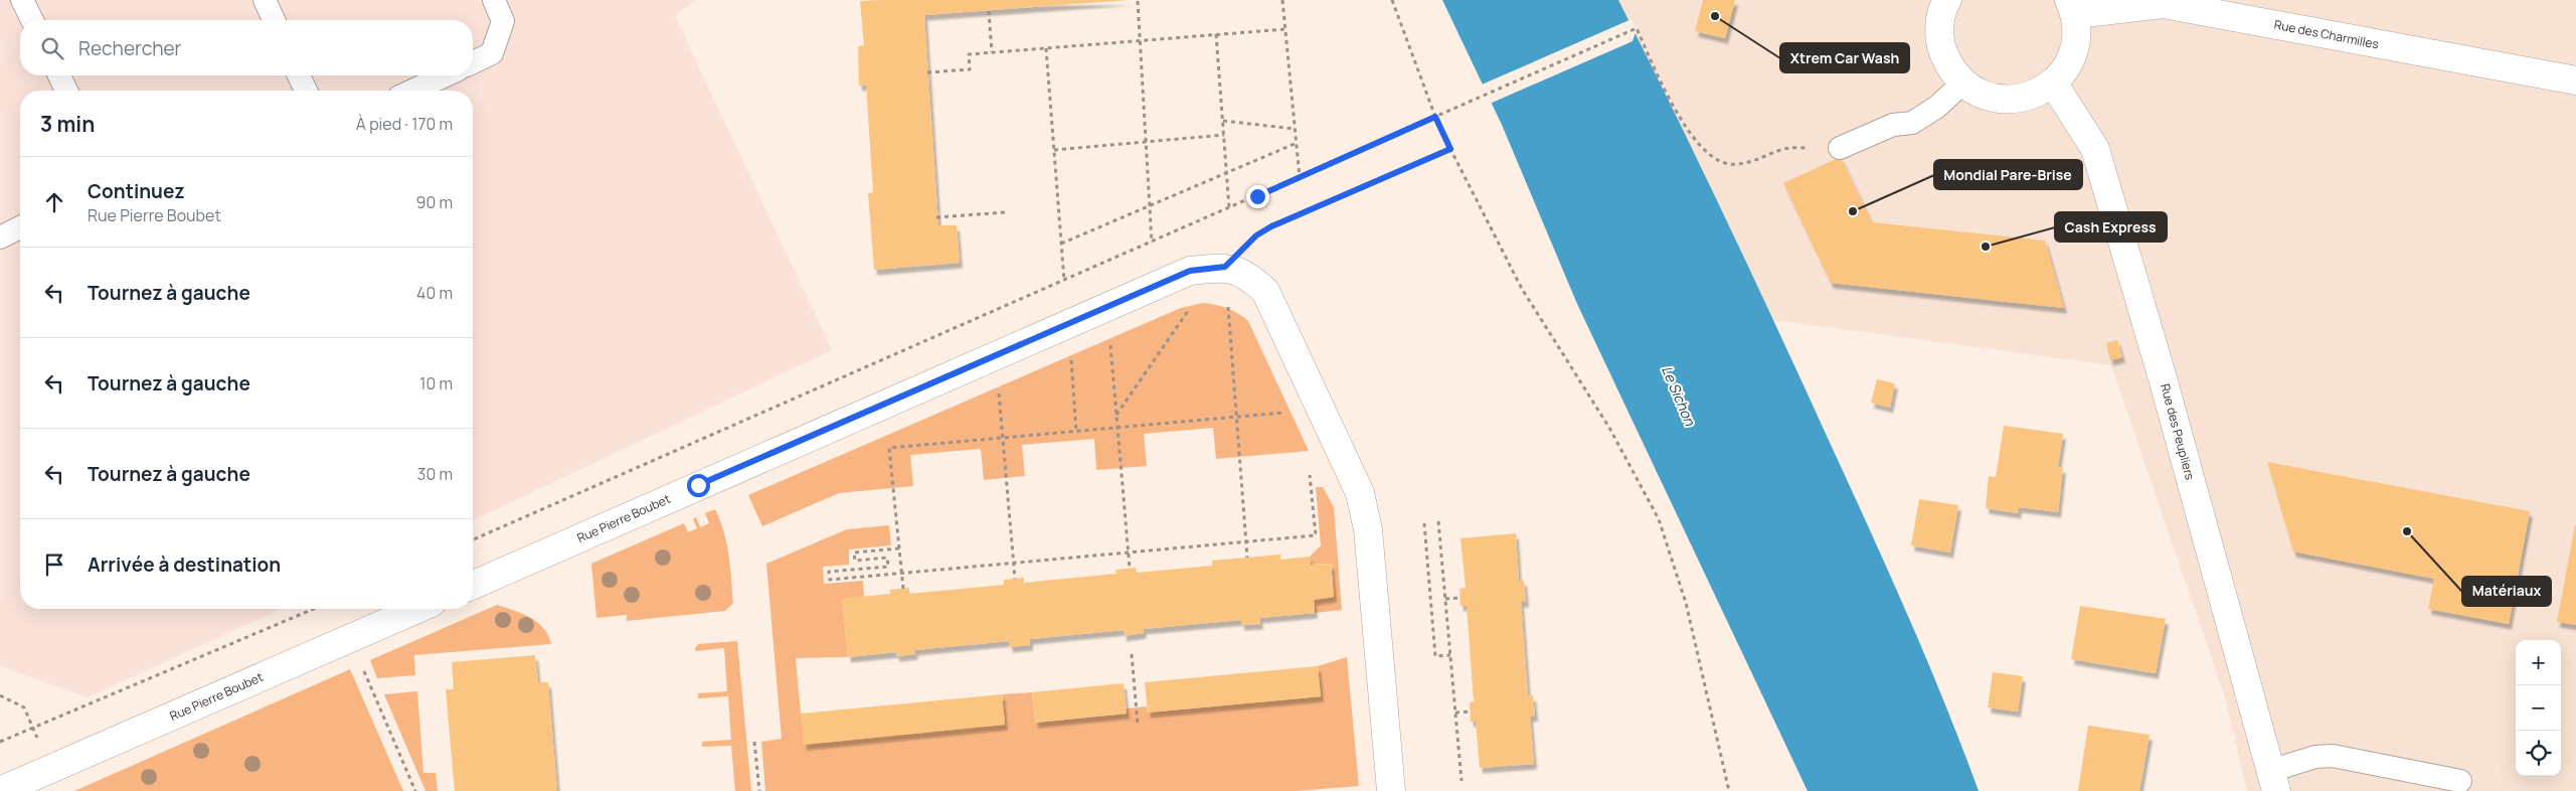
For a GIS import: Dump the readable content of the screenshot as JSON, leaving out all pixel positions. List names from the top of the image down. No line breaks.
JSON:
{"streets":{"street":["Rue des Charmilles","Rue des Peupliers","Rue Pierre Boubet"]},"water":["Le Sichon"],"places":["Xtrem Car Wash","Mondial Pare-Brise","Cash Express","Matériaux"],"page":{"search":"Rechercher","heading":["3 min","À pied · 170 m"],"list":[["Continuez","Rue Pierre Boubet","90 m"],["Tournez à gauche","40 m"],["Tournez à gauche","10 m"],["Tournez à gauche","30 m"],"Arrivée à destination"],"map_buttons":["+","−"]}}
